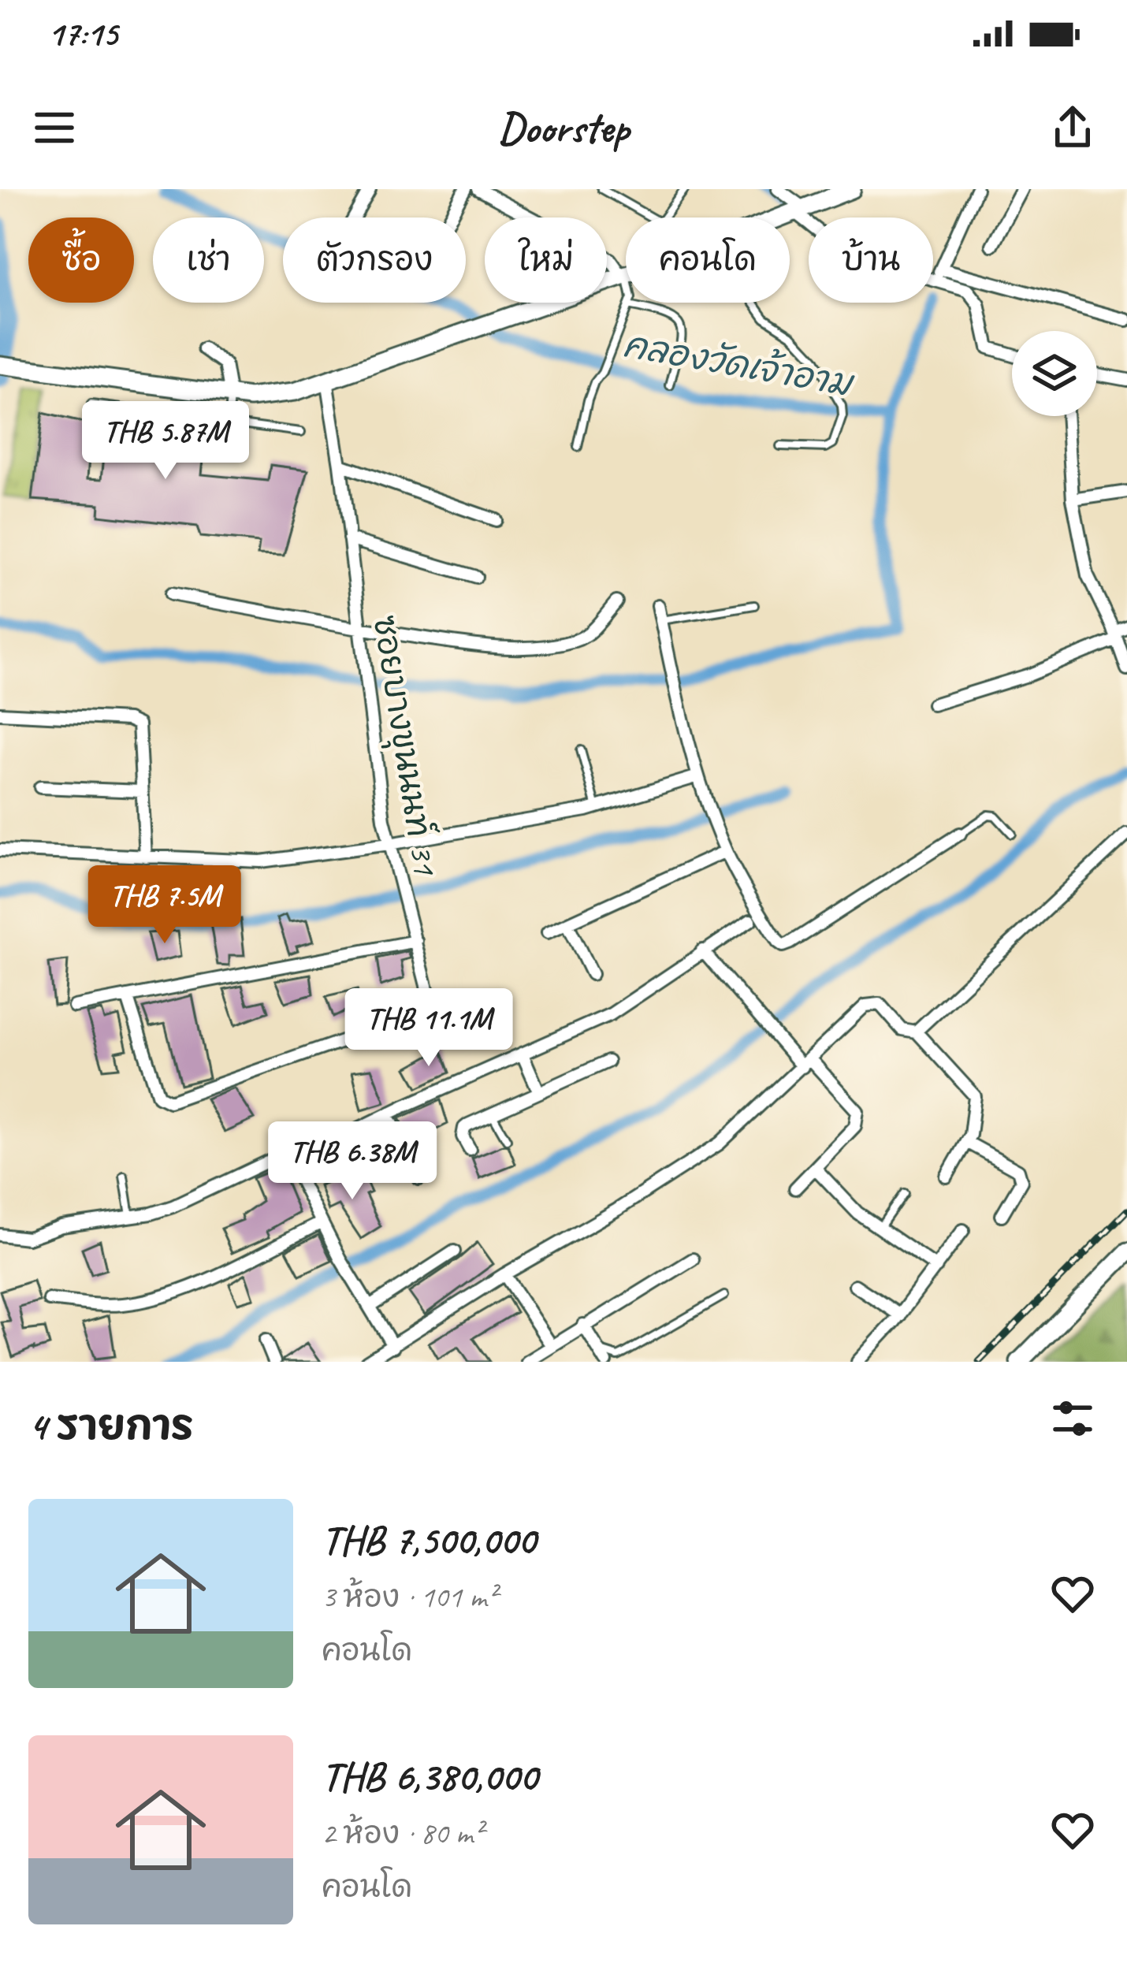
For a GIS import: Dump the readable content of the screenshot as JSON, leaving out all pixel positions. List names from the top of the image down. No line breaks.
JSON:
{"streets":{"street":["ซอยบางขุนนนท์ 31"]},"water":["คลองวัดเจ้าอาม"],"page":{"status":"17:15","header":"Doorstep","chip":["ซื้อ","เช่า","ตัวกรอง","ใหม่","คอนโด","บ้าน"],"price":["THB 5.87M","THB 7.5M","THB 11.1M","THB 6.38M"],"heading":"4 รายการ","list":[{"name":"THB 7,500,000","note":"3 ห้อง · 101 m² · คอนโด"},{"name":"THB 6,380,000","note":"2 ห้อง · 80 m² · คอนโด"}]}}
